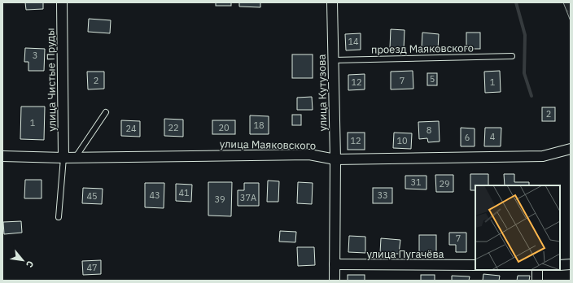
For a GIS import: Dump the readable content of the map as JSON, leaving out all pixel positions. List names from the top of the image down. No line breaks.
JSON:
{"streets":{"street":["улица Чистые Пруды","улица Кутузова","улица Маяковского","улица Пугачёва"],"lane":["проезд Маяковского"]},"crossings":[["проезд Маяковского","улица Кутузова"],["улица Чистые Пруды","улица Маяковского"],["улица Кутузова","улица Маяковского"],["улица Кутузова","улица Пугачёва"]],"house_numbers":["14","3","5","2","7","12","1","2","1","18","22","20","24","8","4","6","12","10","31","29","41","43","33","45","37А","39","7","47"],"north":"bottom right"}
